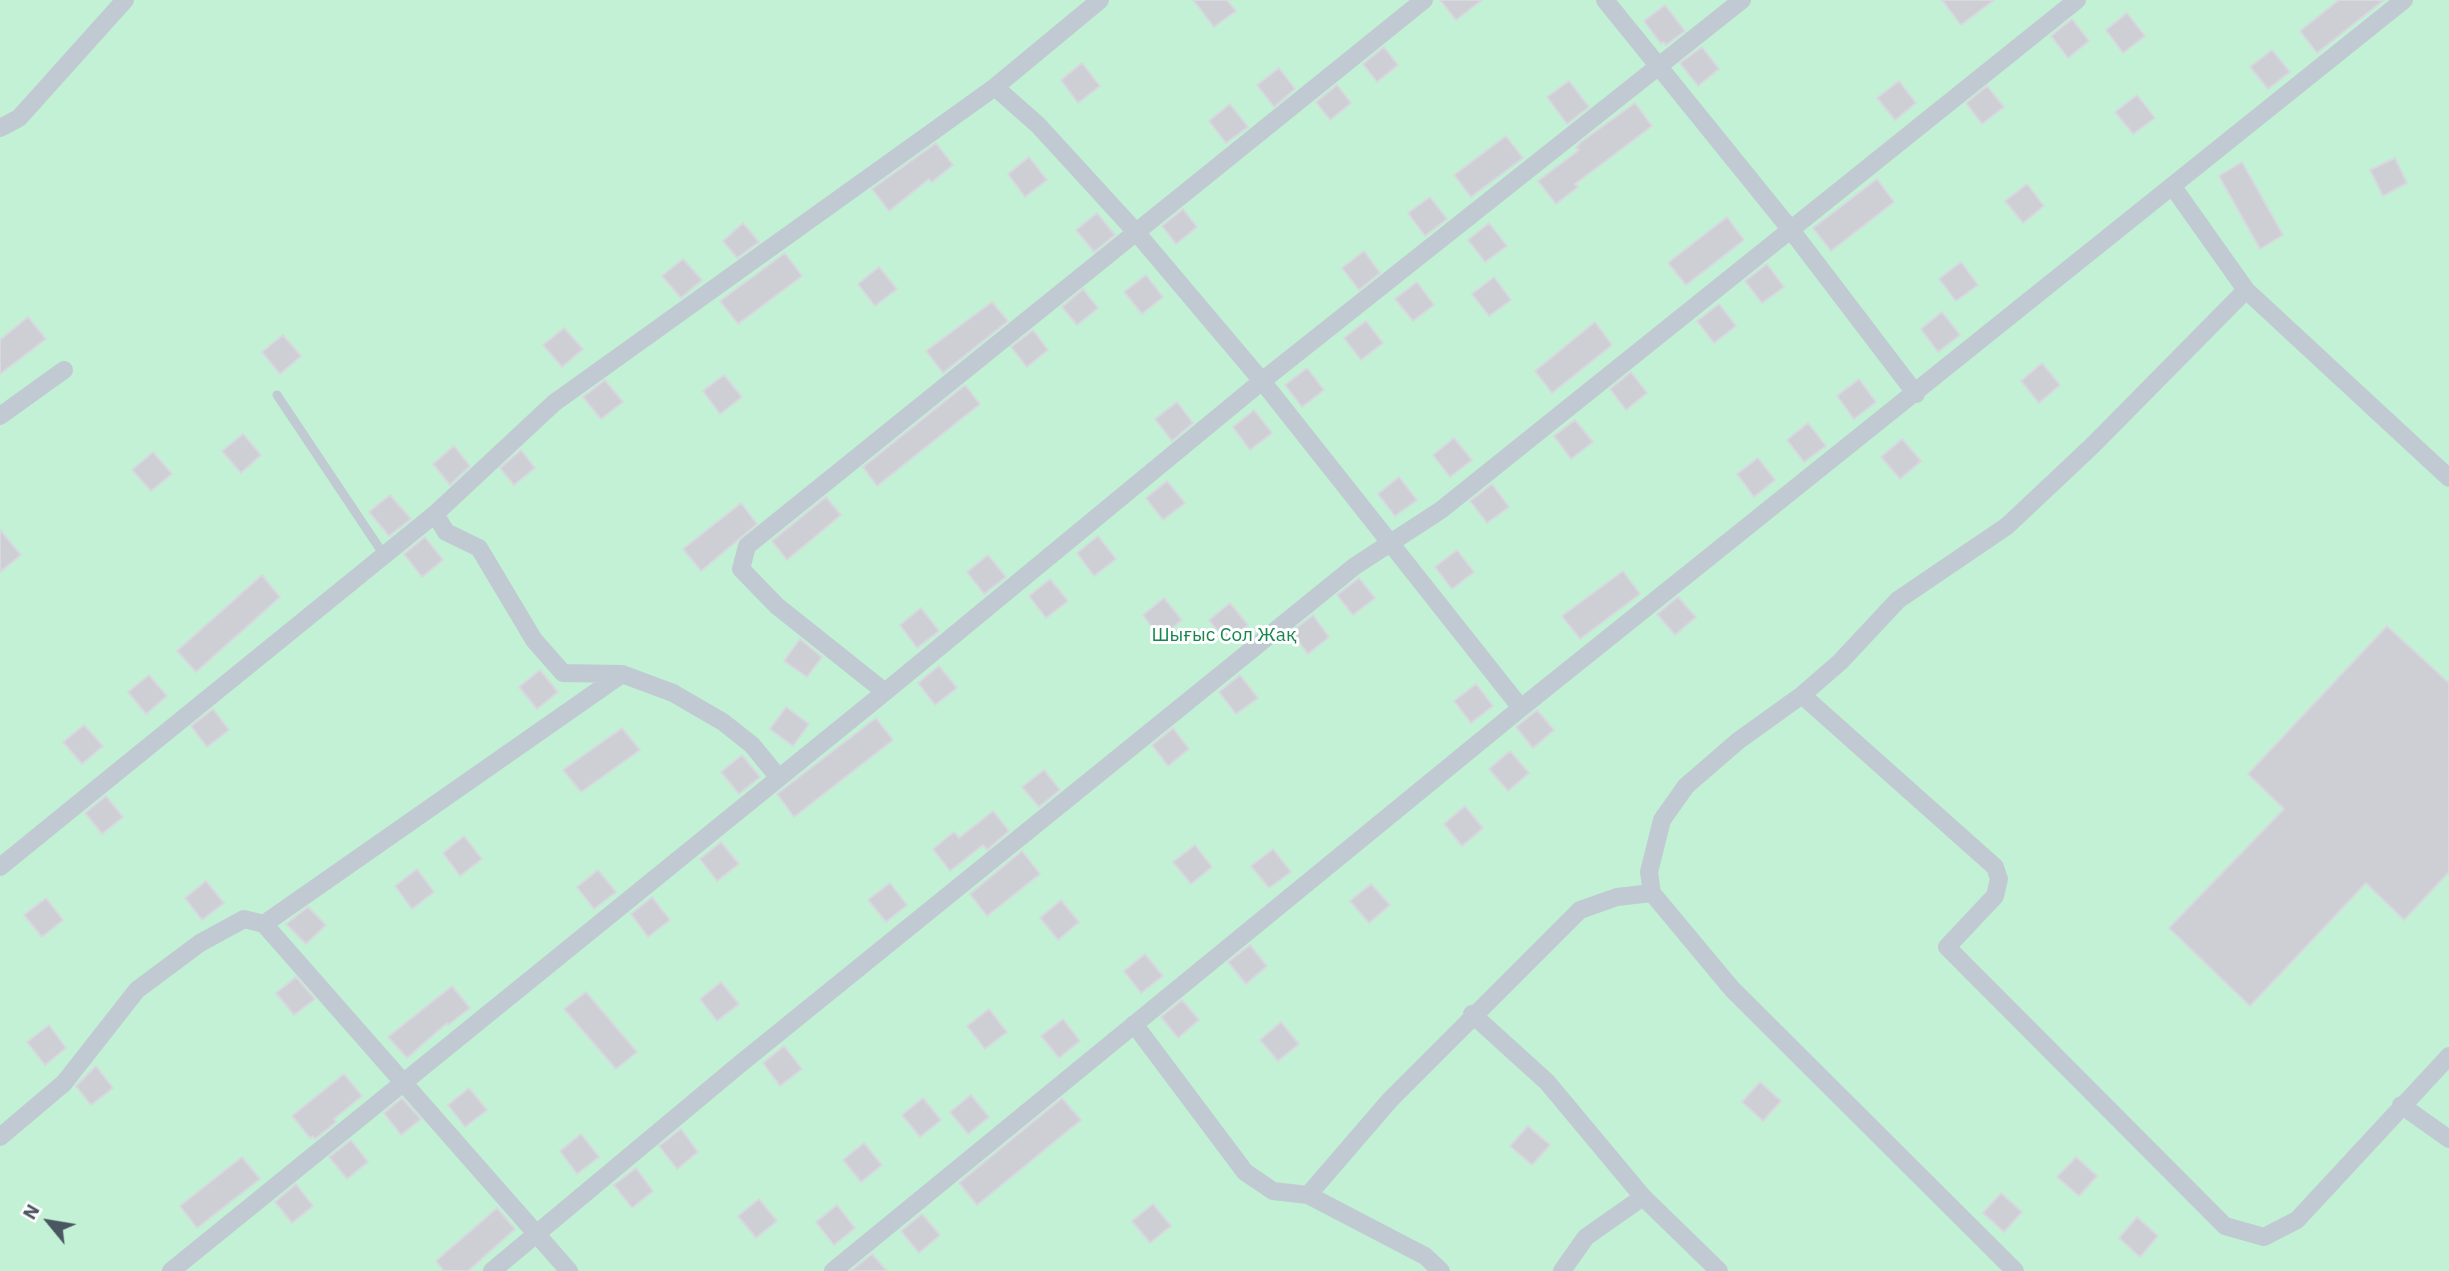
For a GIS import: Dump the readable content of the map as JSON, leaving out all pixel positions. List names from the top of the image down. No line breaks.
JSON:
{"parks":["Шығыс Сол Жақ"],"north":"top left"}
